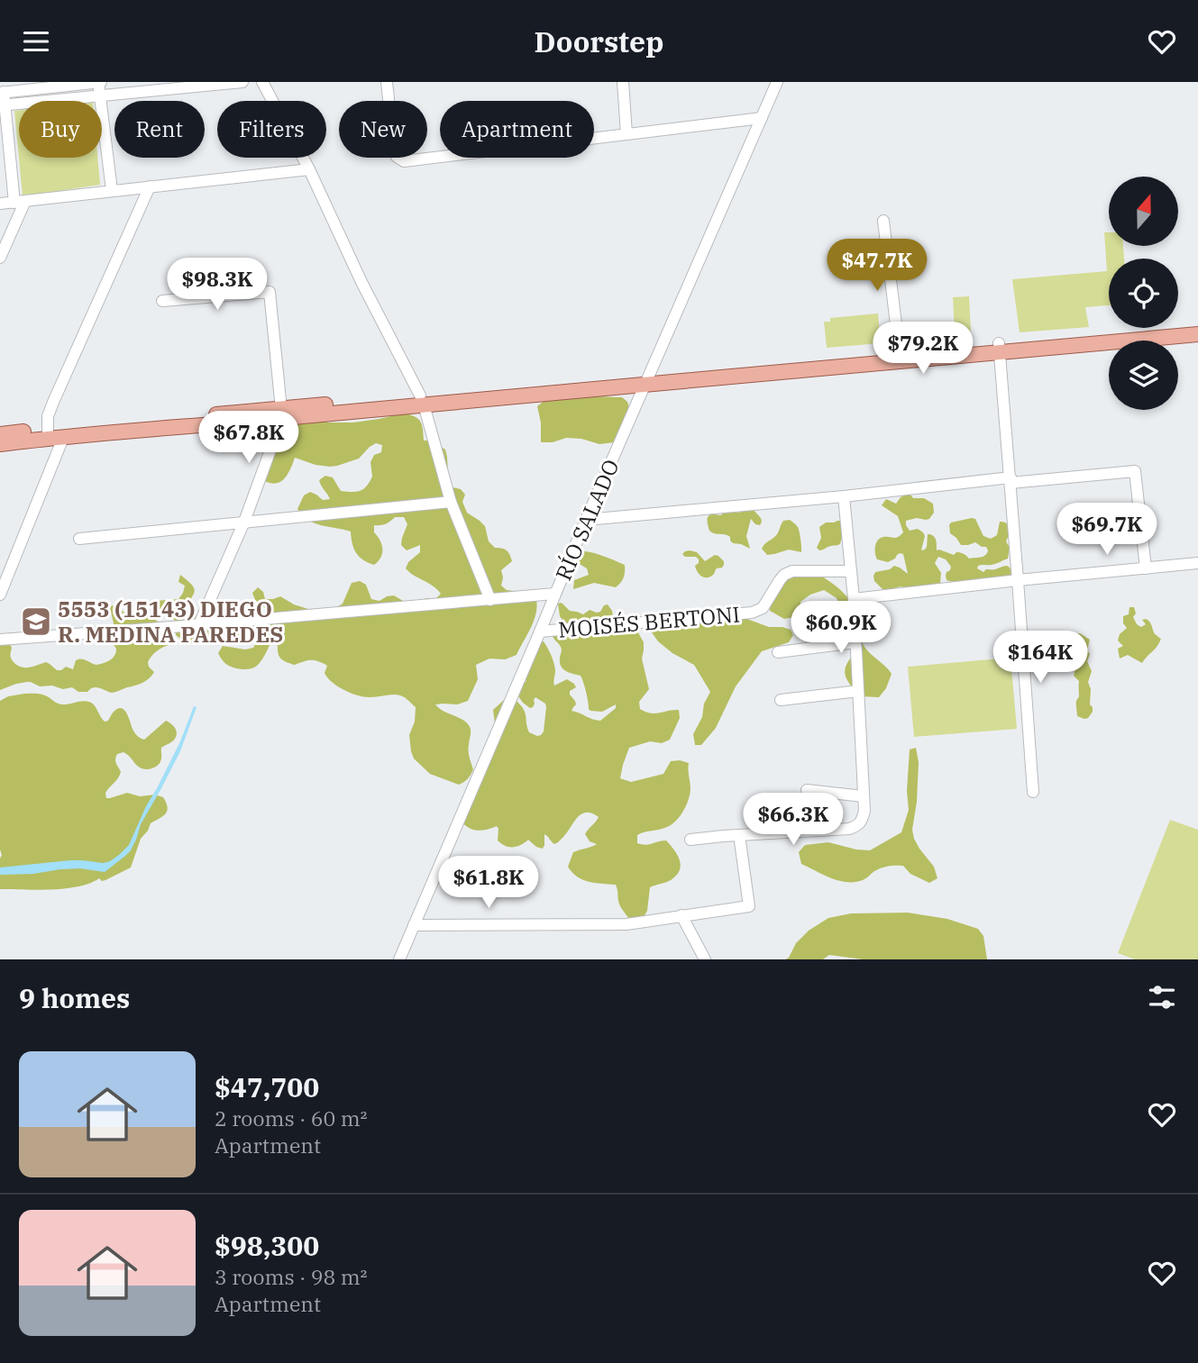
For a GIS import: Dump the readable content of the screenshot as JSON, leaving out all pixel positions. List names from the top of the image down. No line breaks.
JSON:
{"streets":{"street":["RÍO SALADO","MOISÉS BERTONI"]},"crossings":[["RÍO SALADO","MOISÉS BERTONI"]],"places":{"school or university":["5553 (15143) DIEGO R. MEDINA PAREDES"]},"north":"top","page":{"header":"Doorstep","chip":["Buy","Rent","Filters","New","Apartment"],"price":["$47.7K","$98.3K","$79.2K","$67.8K","$69.7K","$60.9K","$164K","$66.3K","$61.8K"],"heading":"9 homes","list":[{"name":"$47,700","note":"2 rooms · 60 m² · Apartment"},{"name":"$98,300","note":"3 rooms · 98 m² · Apartment"}]}}
